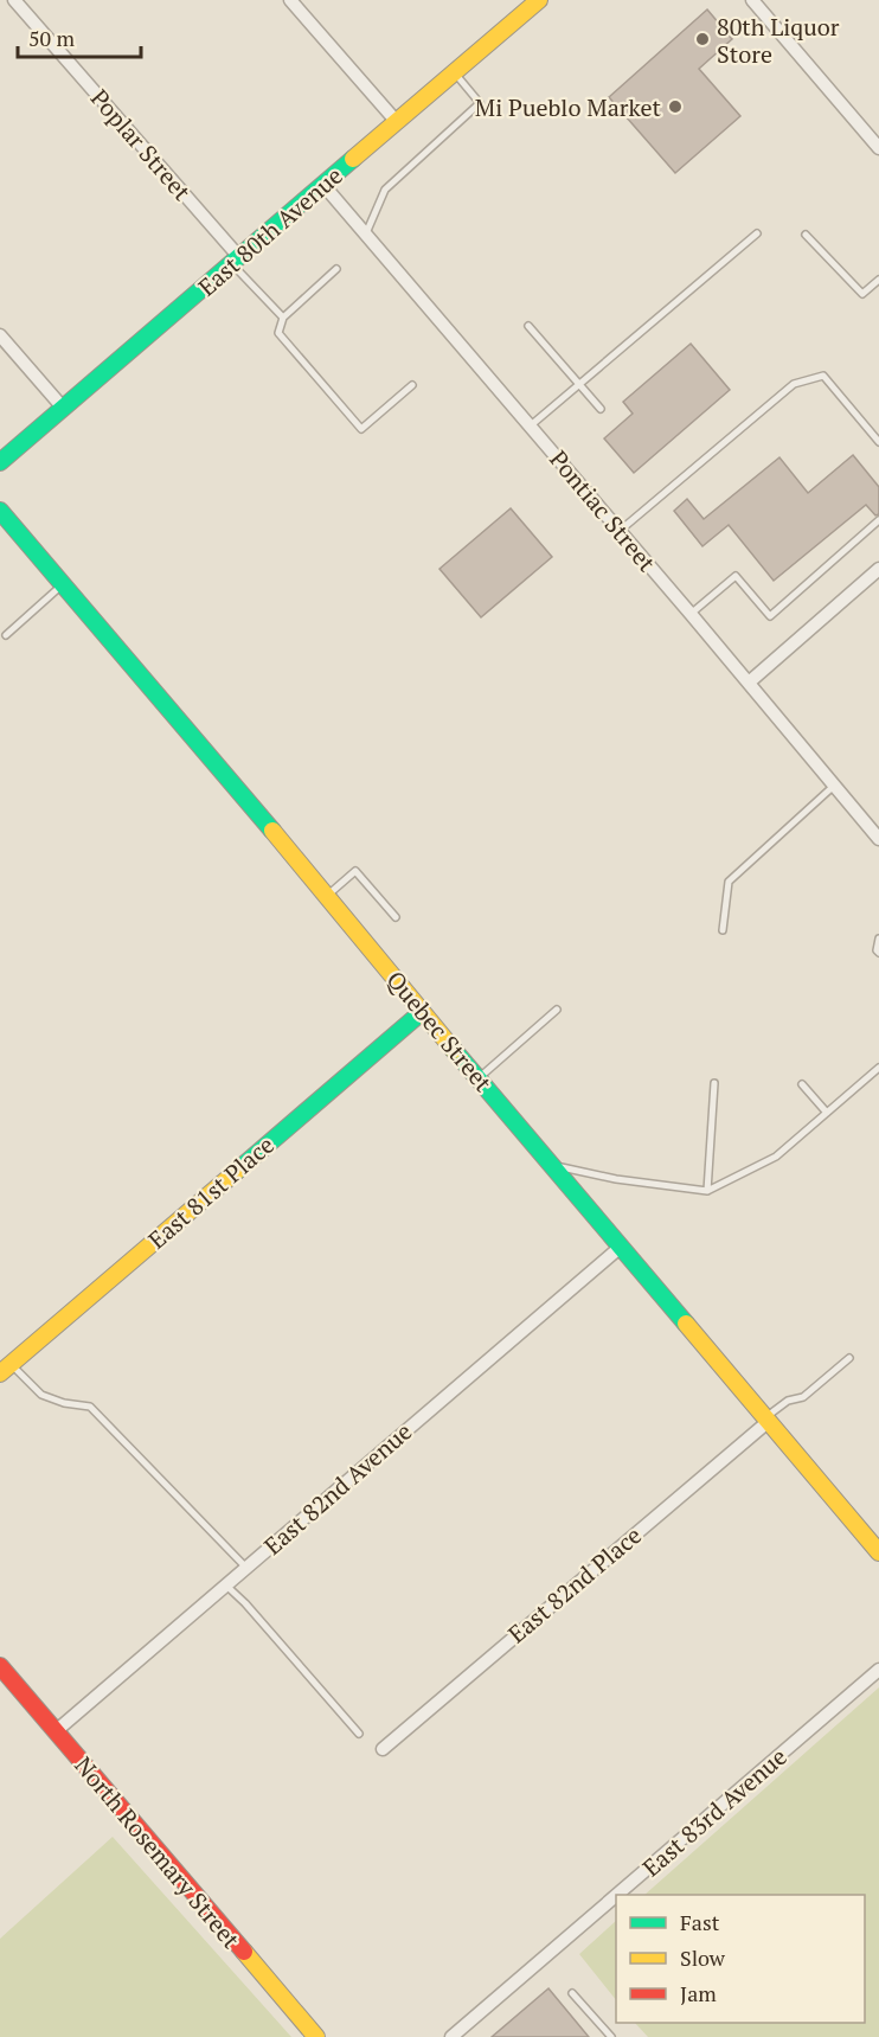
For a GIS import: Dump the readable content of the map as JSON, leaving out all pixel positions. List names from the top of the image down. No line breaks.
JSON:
{"streets":{"street":["Poplar Street","East 80th Avenue","Pontiac Street","Quebec Street","East 81st Place","East 82nd Avenue","East 82nd Place","East 83rd Avenue","North Rosemary Street"]},"crossings":[["Poplar Street","East 80th Avenue"],["East 80th Avenue","Pontiac Street"],["Quebec Street","East 81st Place"],["Quebec Street","East 82nd Avenue"],["Quebec Street","East 82nd Place"],["East 82nd Avenue","North Rosemary Street"]],"places":["80th Liquor Store","Mi Pueblo Market"],"legend":["Fast","Slow","Jam"],"scale_bar":"50 m"}
